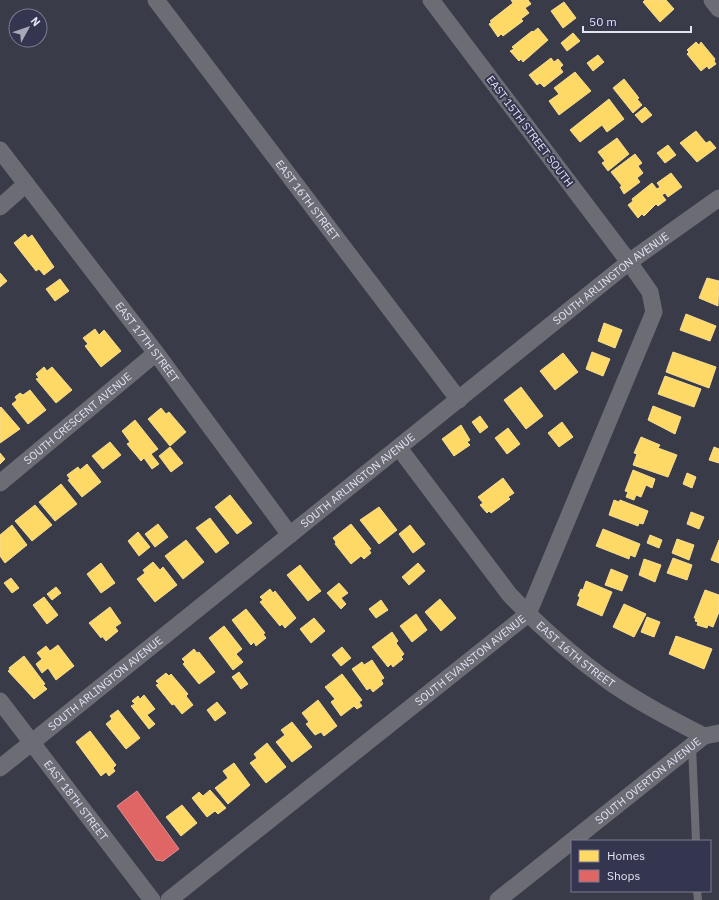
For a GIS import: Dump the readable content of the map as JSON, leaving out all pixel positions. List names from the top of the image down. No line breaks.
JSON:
{"streets":{"street":["EAST 15TH STREET SOUTH","EAST 16TH STREET","SOUTH ARLINGTON AVENUE","EAST 17TH STREET","SOUTH CRESCENT AVENUE","SOUTH EVANSTON AVENUE","SOUTH OVERTON AVENUE","EAST 18TH STREET"]},"crossings":[["EAST 15TH STREET SOUTH","SOUTH ARLINGTON AVENUE"],["EAST 15TH STREET SOUTH","SOUTH EVANSTON AVENUE"],["EAST 16TH STREET","SOUTH ARLINGTON AVENUE"],["EAST 16TH STREET","SOUTH EVANSTON AVENUE"],["EAST 16TH STREET","SOUTH OVERTON AVENUE"],["SOUTH ARLINGTON AVENUE","EAST 17TH STREET"],["SOUTH ARLINGTON AVENUE","SOUTH EVANSTON AVENUE"],["SOUTH ARLINGTON AVENUE","EAST 18TH STREET"],["EAST 17TH STREET","SOUTH CRESCENT AVENUE"]],"legend":["Homes","Shops"],"scale_bar":"50 m","north":"top right"}
